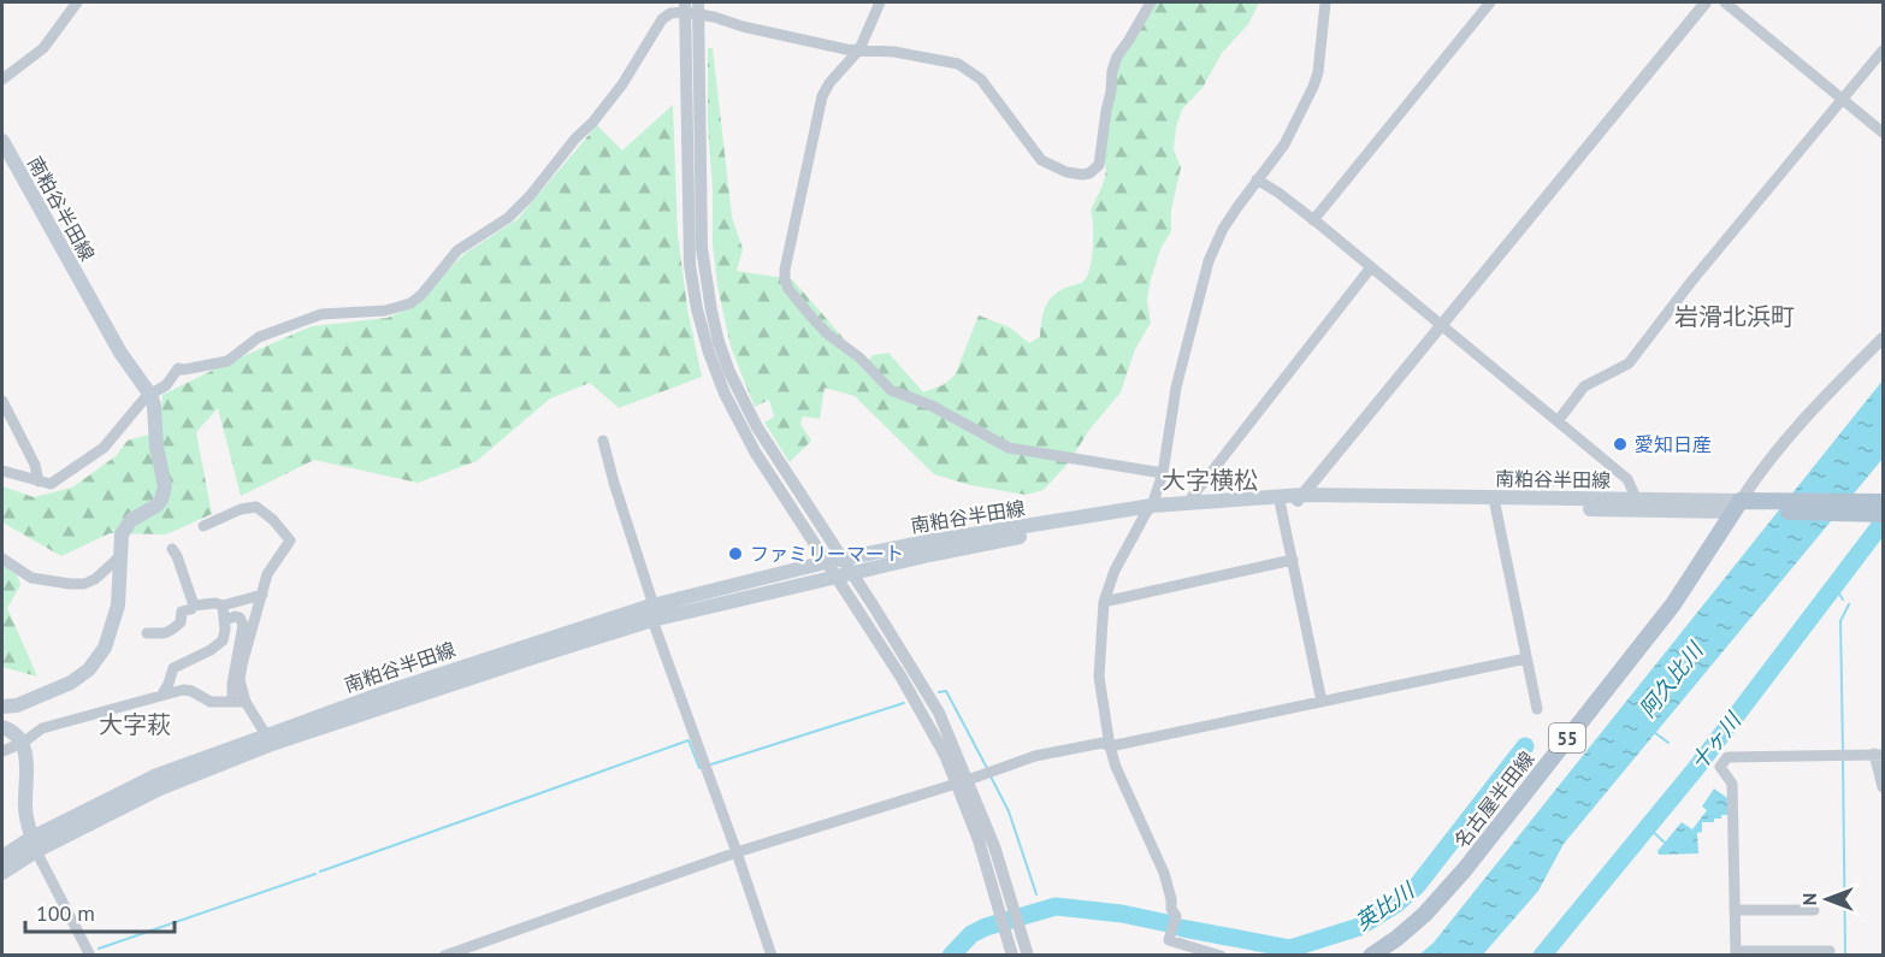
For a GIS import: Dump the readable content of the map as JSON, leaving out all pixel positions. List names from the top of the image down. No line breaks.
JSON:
{"streets":{"main road":["南粕谷半田線","55","名古屋半田線"]},"crossings":[["南粕谷半田線","名古屋半田線"]],"districts":["岩滑北浜町","大字横松","大字萩"],"water":["阿久比川","十ヶ川","英比川"],"places":["愛知日産","ファミリーマート"],"scale_bar":"100 m","north":"left"}
